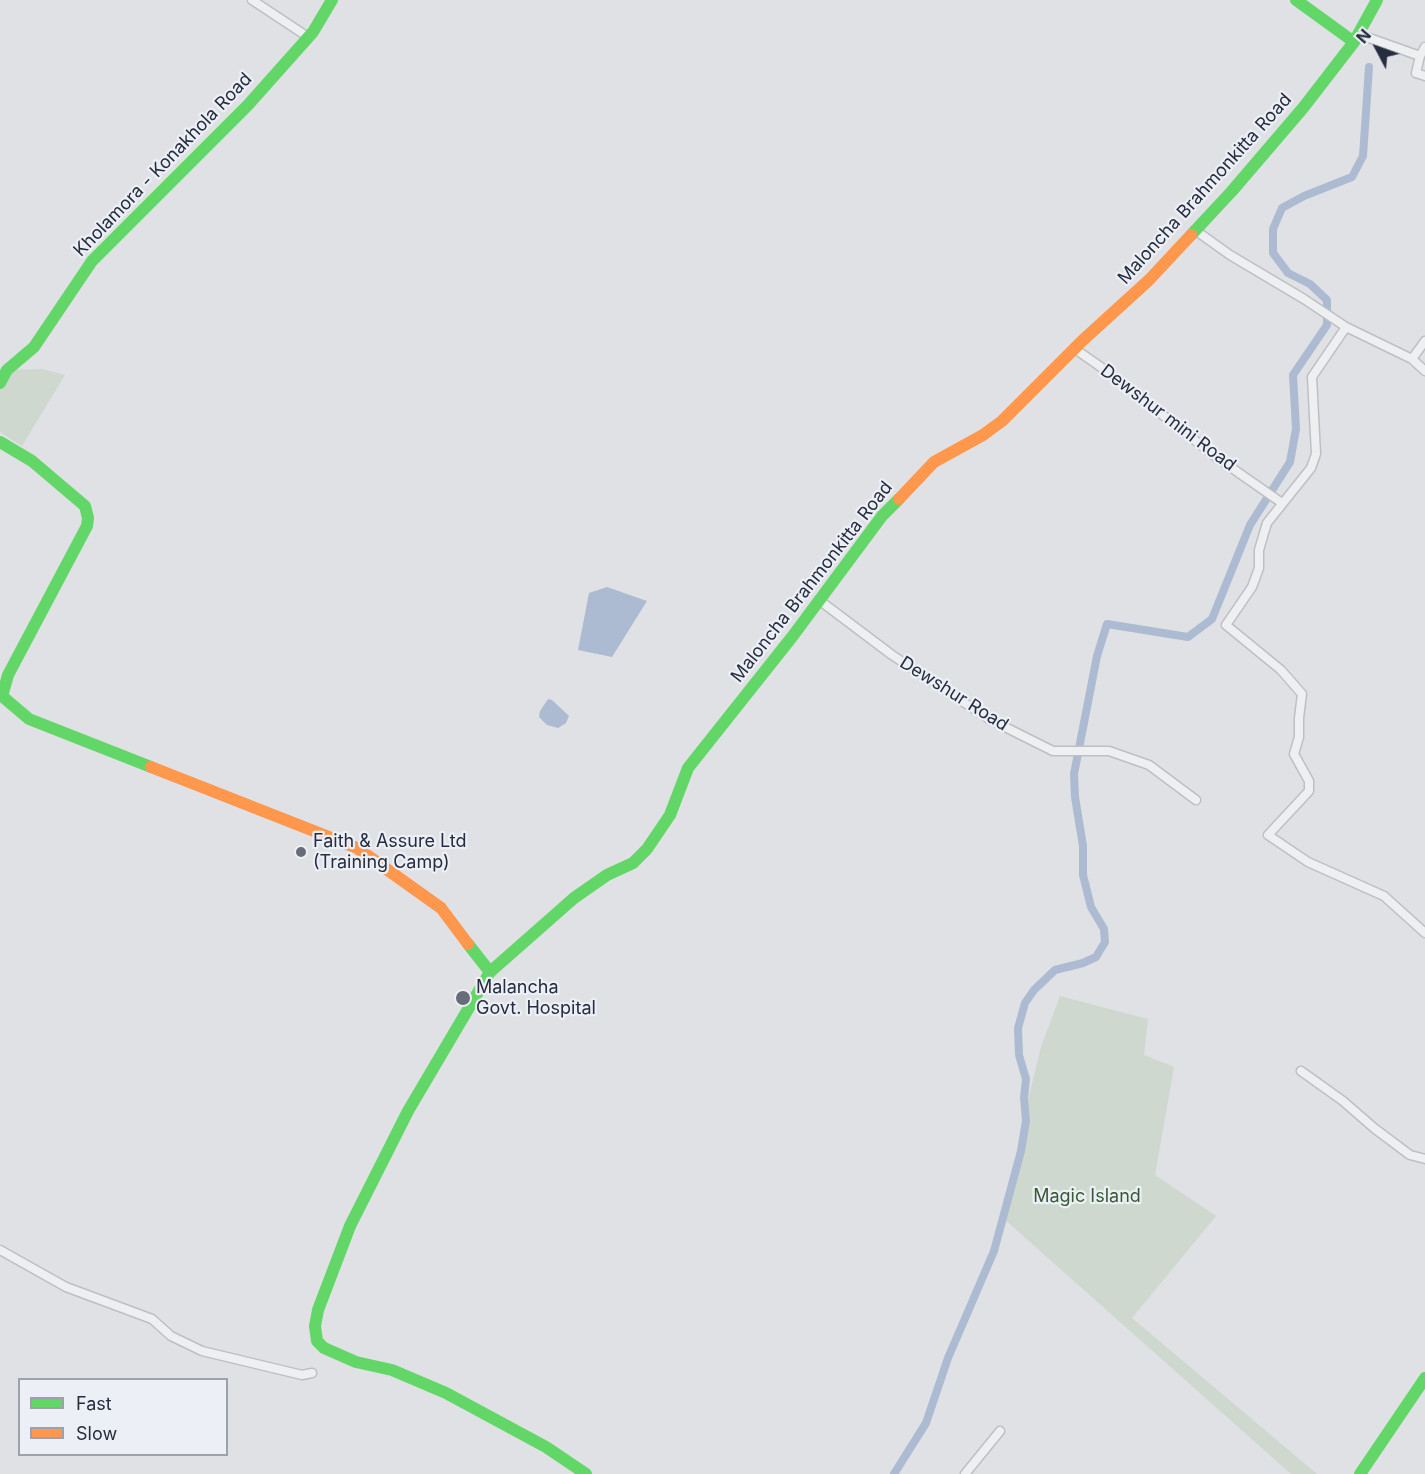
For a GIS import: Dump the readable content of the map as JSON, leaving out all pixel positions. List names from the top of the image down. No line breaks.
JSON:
{"streets":{"main road":["Kholamora - Konakhola Road","Maloncha Brahmonkitta Road"],"street":["Dewshur mini Road","Dewshur Road"]},"crossings":[["Maloncha Brahmonkitta Road","Dewshur mini Road"],["Maloncha Brahmonkitta Road","Dewshur Road"]],"parks":["Magic Island"],"places":["Faith & Assure Ltd (Training Camp)","Malancha Govt. Hospital"],"legend":["Fast","Slow"],"north":"top left"}
